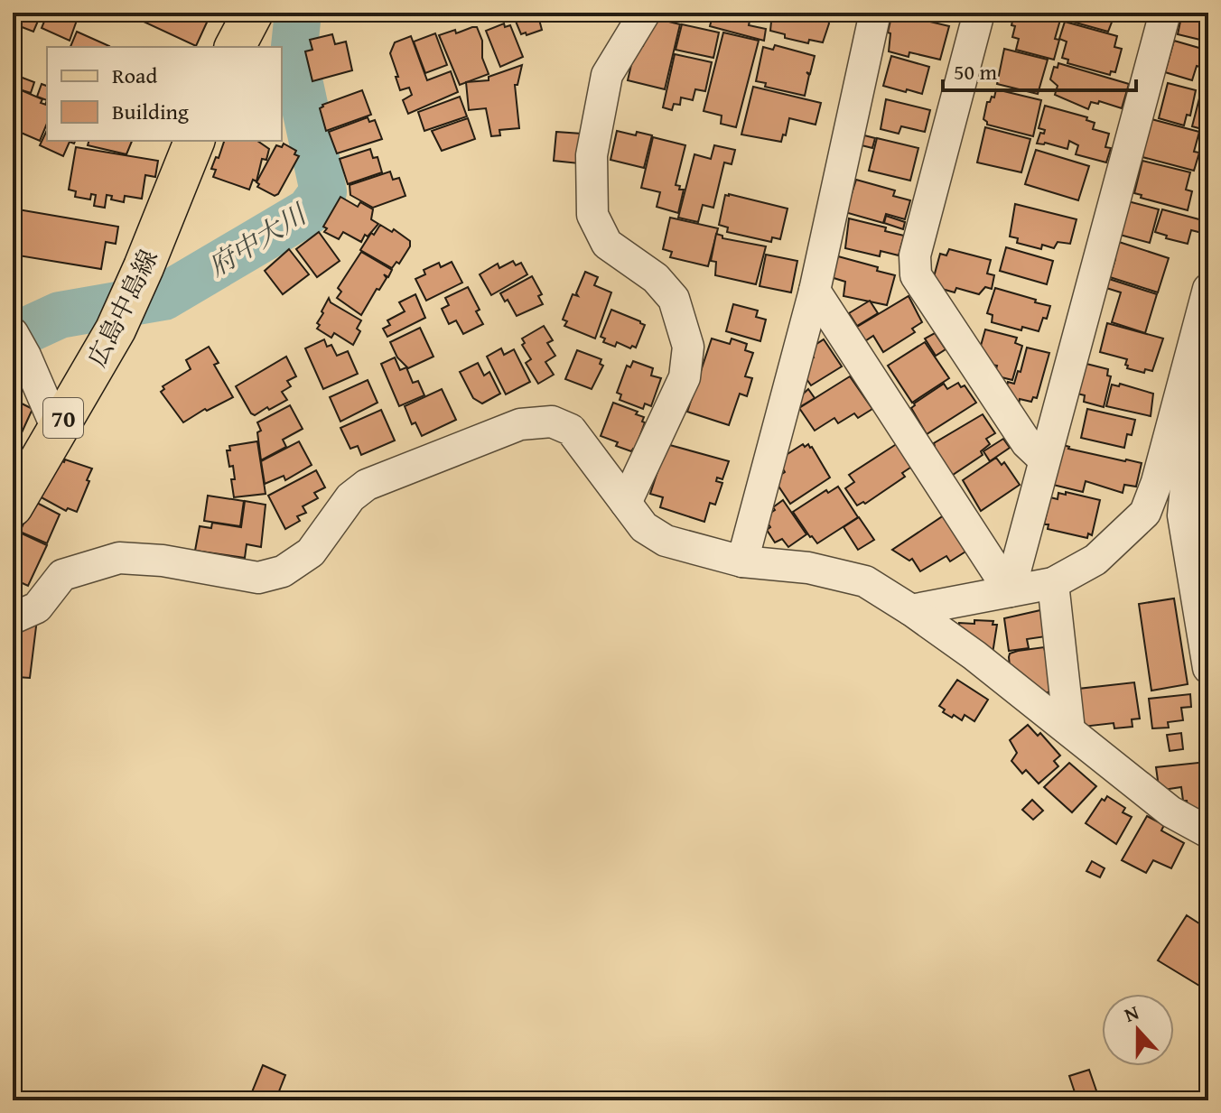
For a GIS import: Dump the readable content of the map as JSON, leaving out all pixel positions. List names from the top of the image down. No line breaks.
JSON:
{"streets":{"main road":["広島中島線","70"]},"water":["府中大川"],"legend":["Road","Building"],"scale_bar":"50 m","north":"top"}
